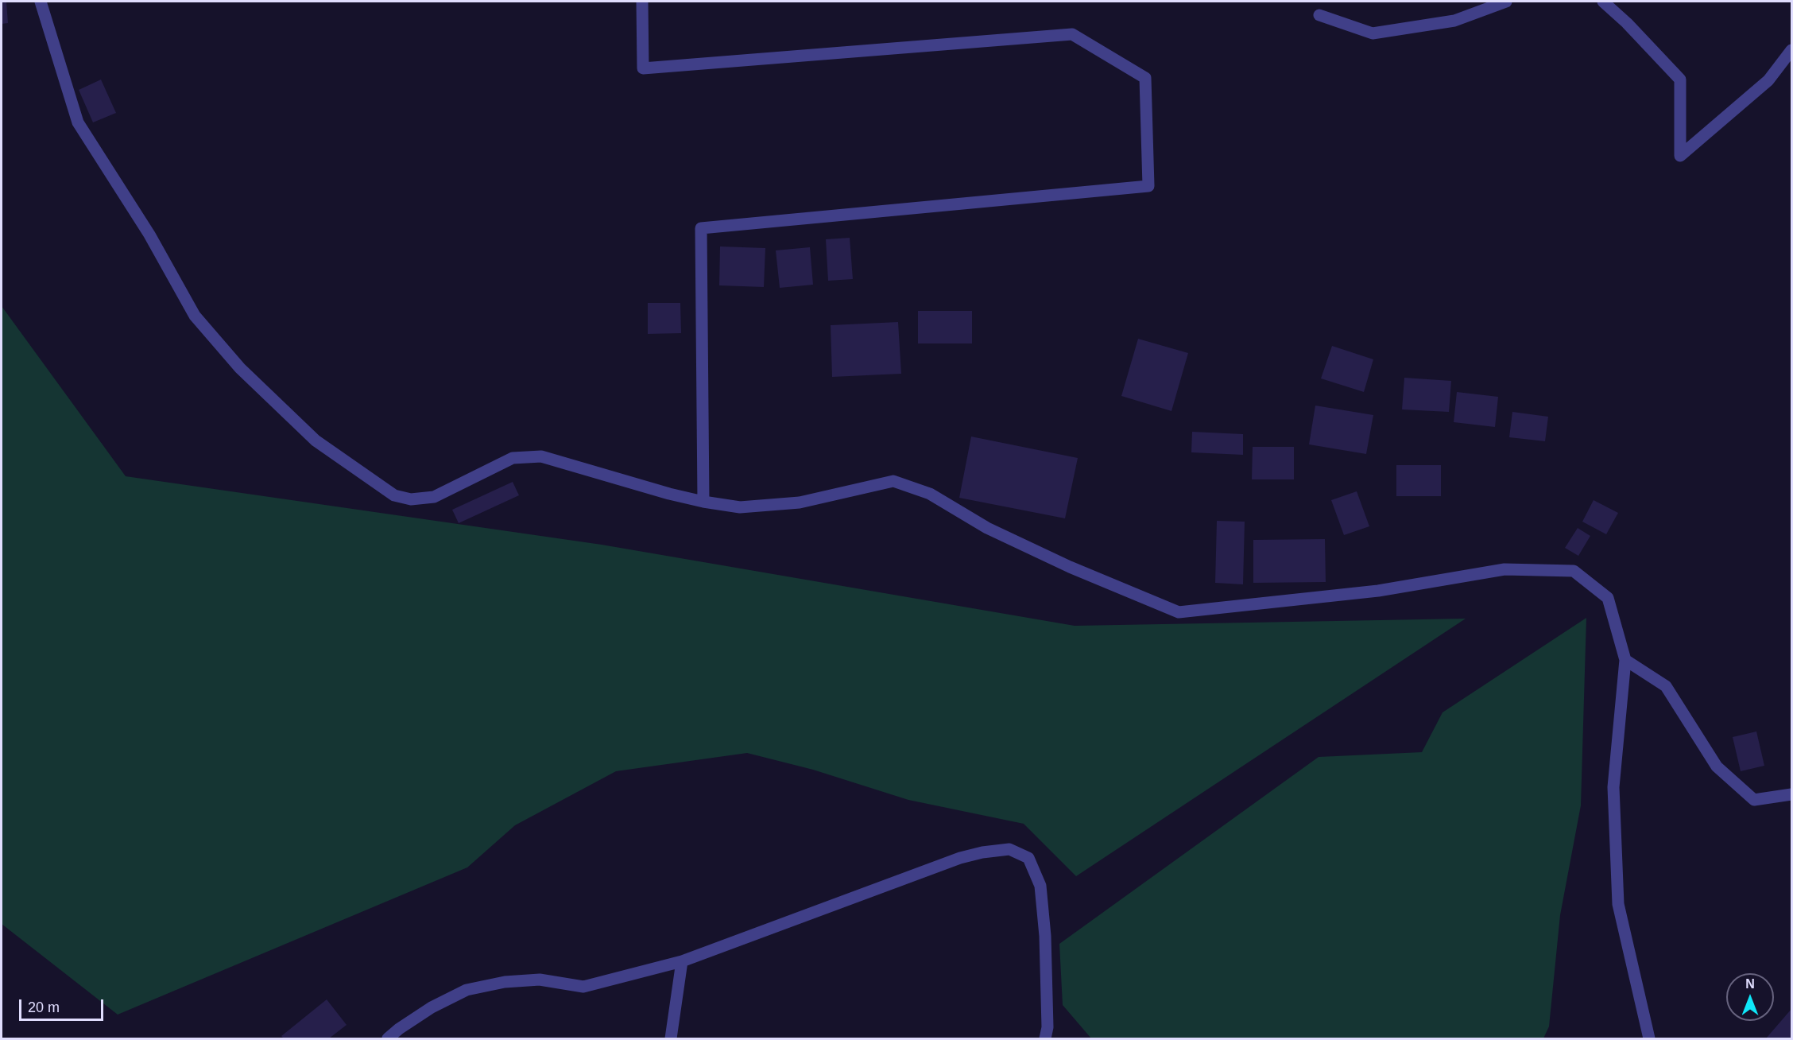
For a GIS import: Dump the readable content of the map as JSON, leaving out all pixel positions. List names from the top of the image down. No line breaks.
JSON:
{"scale_bar":"20 m","north":"top"}
